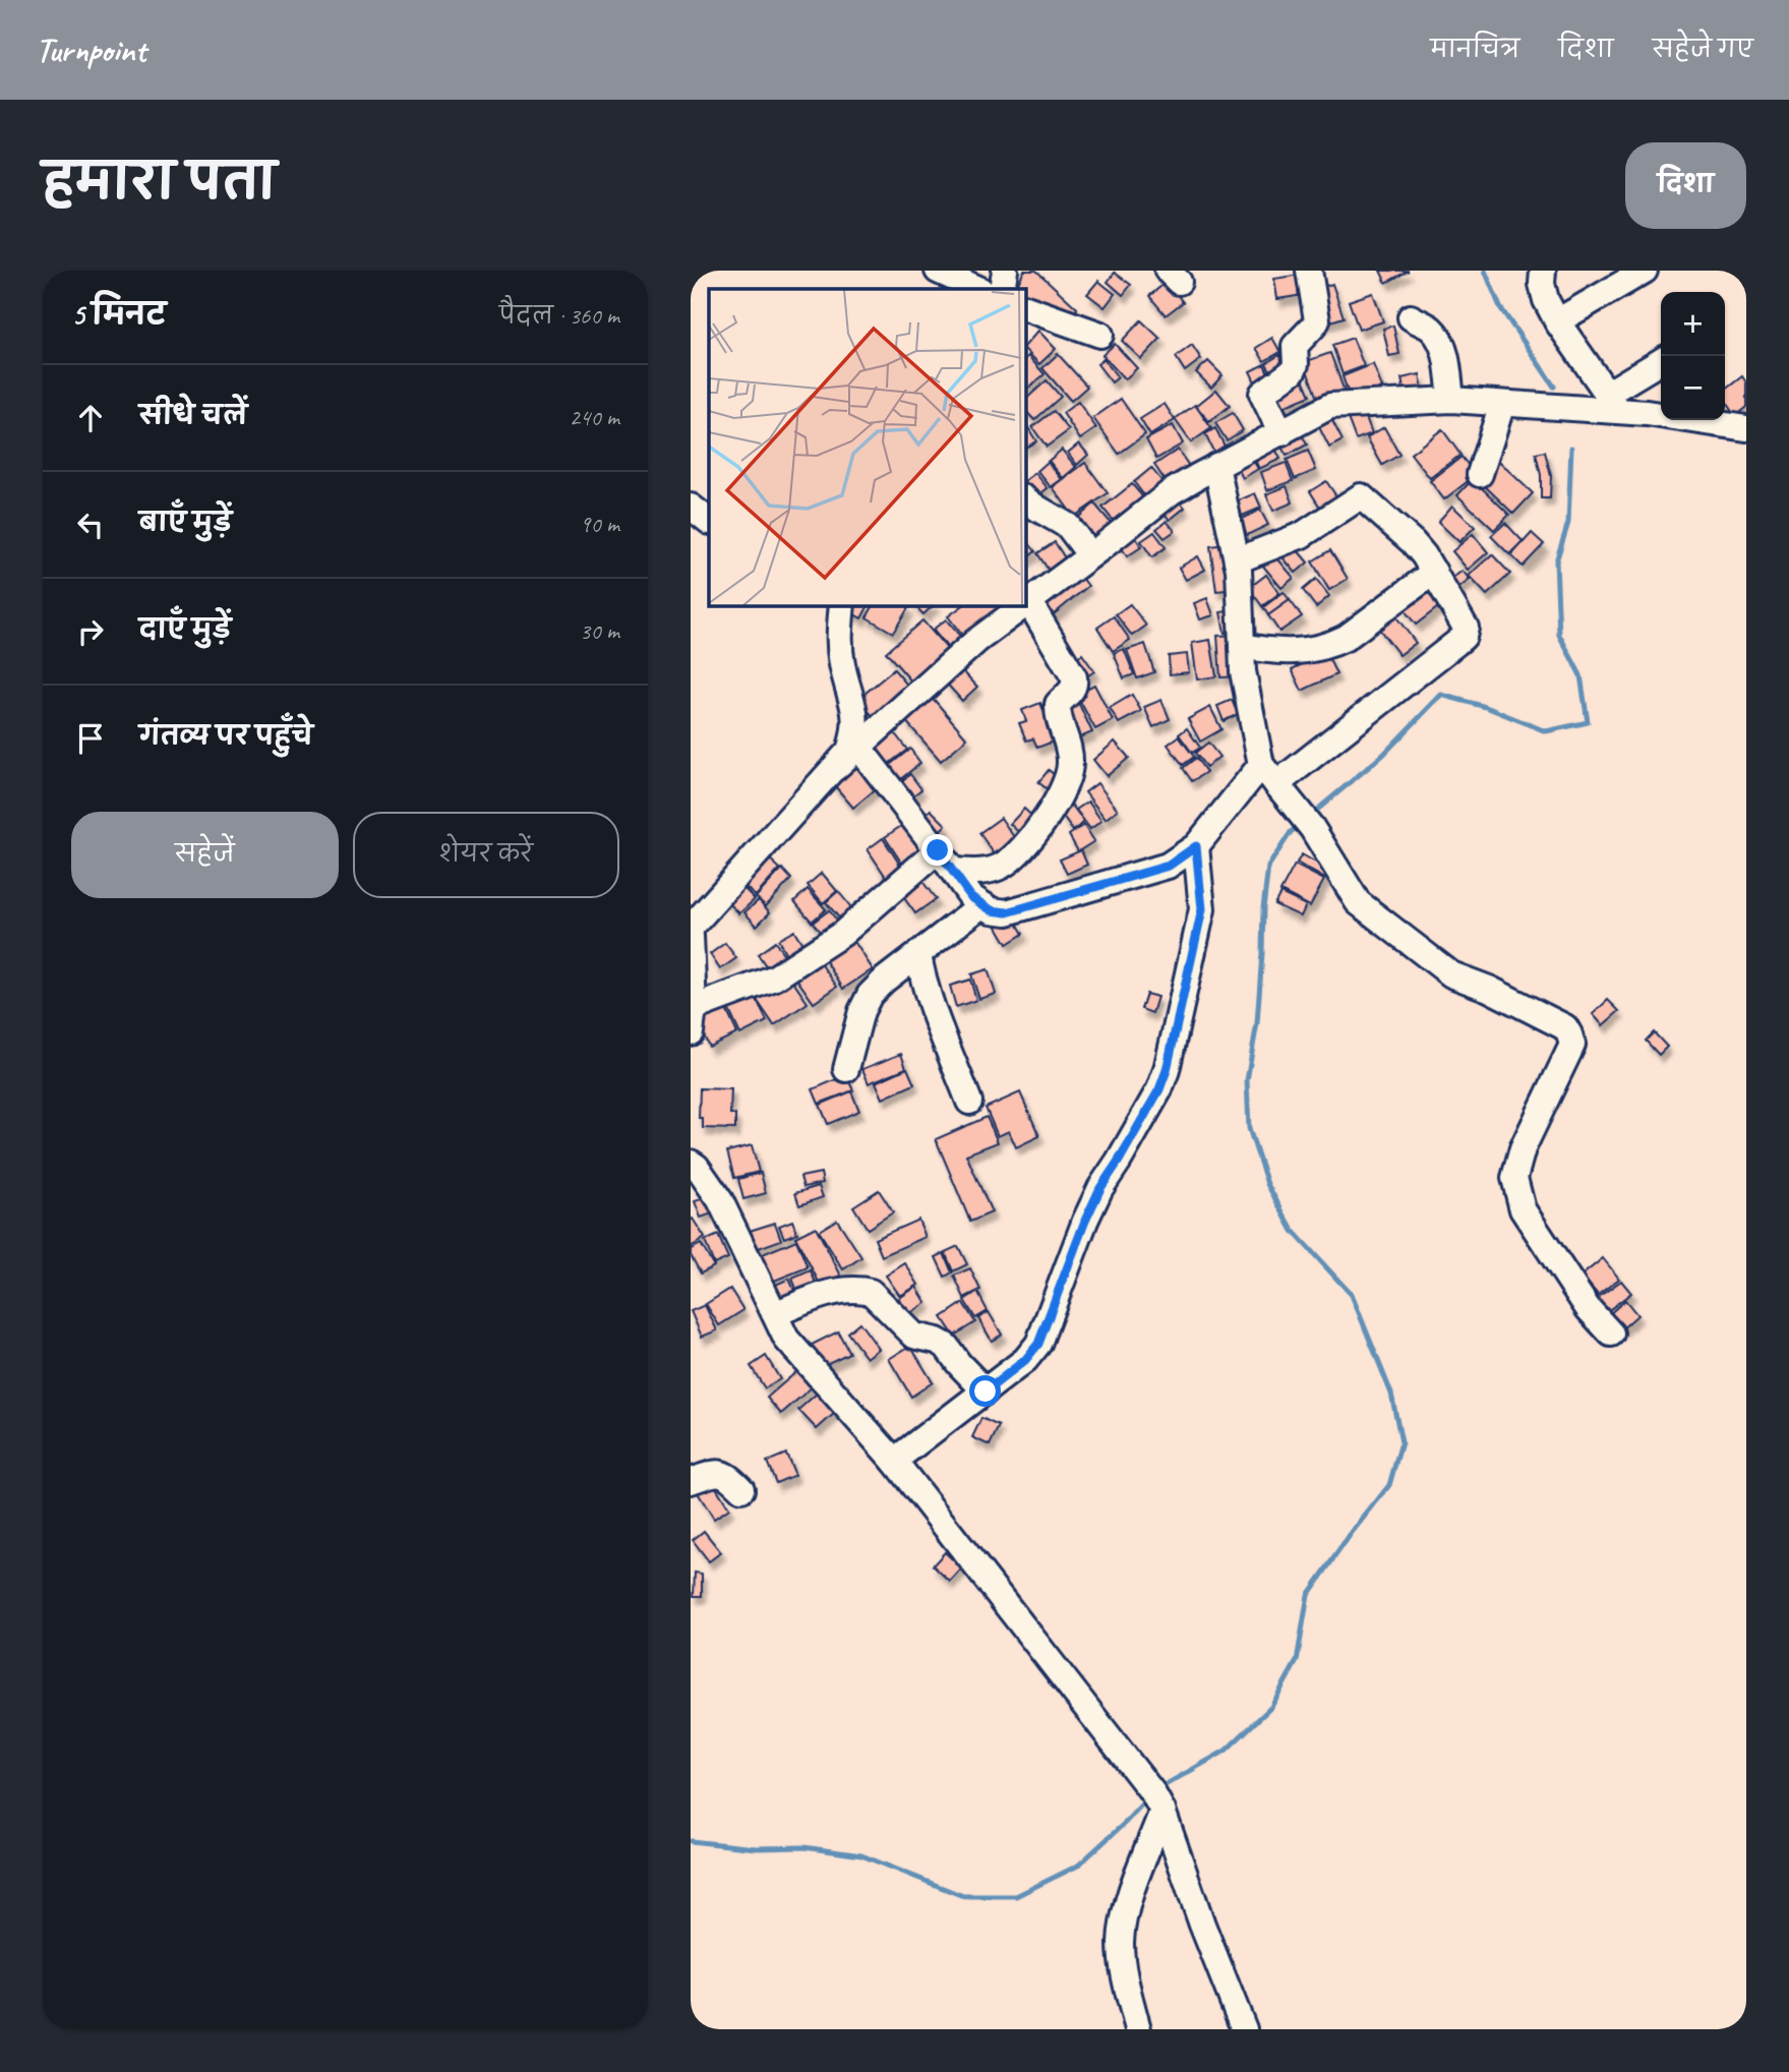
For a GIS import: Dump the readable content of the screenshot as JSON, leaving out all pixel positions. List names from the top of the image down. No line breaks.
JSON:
{"page":{"header":"Turnpoint","nav":["मानचित्र","दिशा","सहेजे गए"],"title":"हमारा पता","buttons":["दिशा",["सहेजें","शेयर करें"]],"heading":["5 मिनट","पैदल · 360 m"],"map_buttons":["+","−"],"list":[["सीधे चलें","240 m"],["बाएँ मुड़ें","90 m"],["दाएँ मुड़ें","30 m"],"गंतव्य पर पहुँचे"]}}
